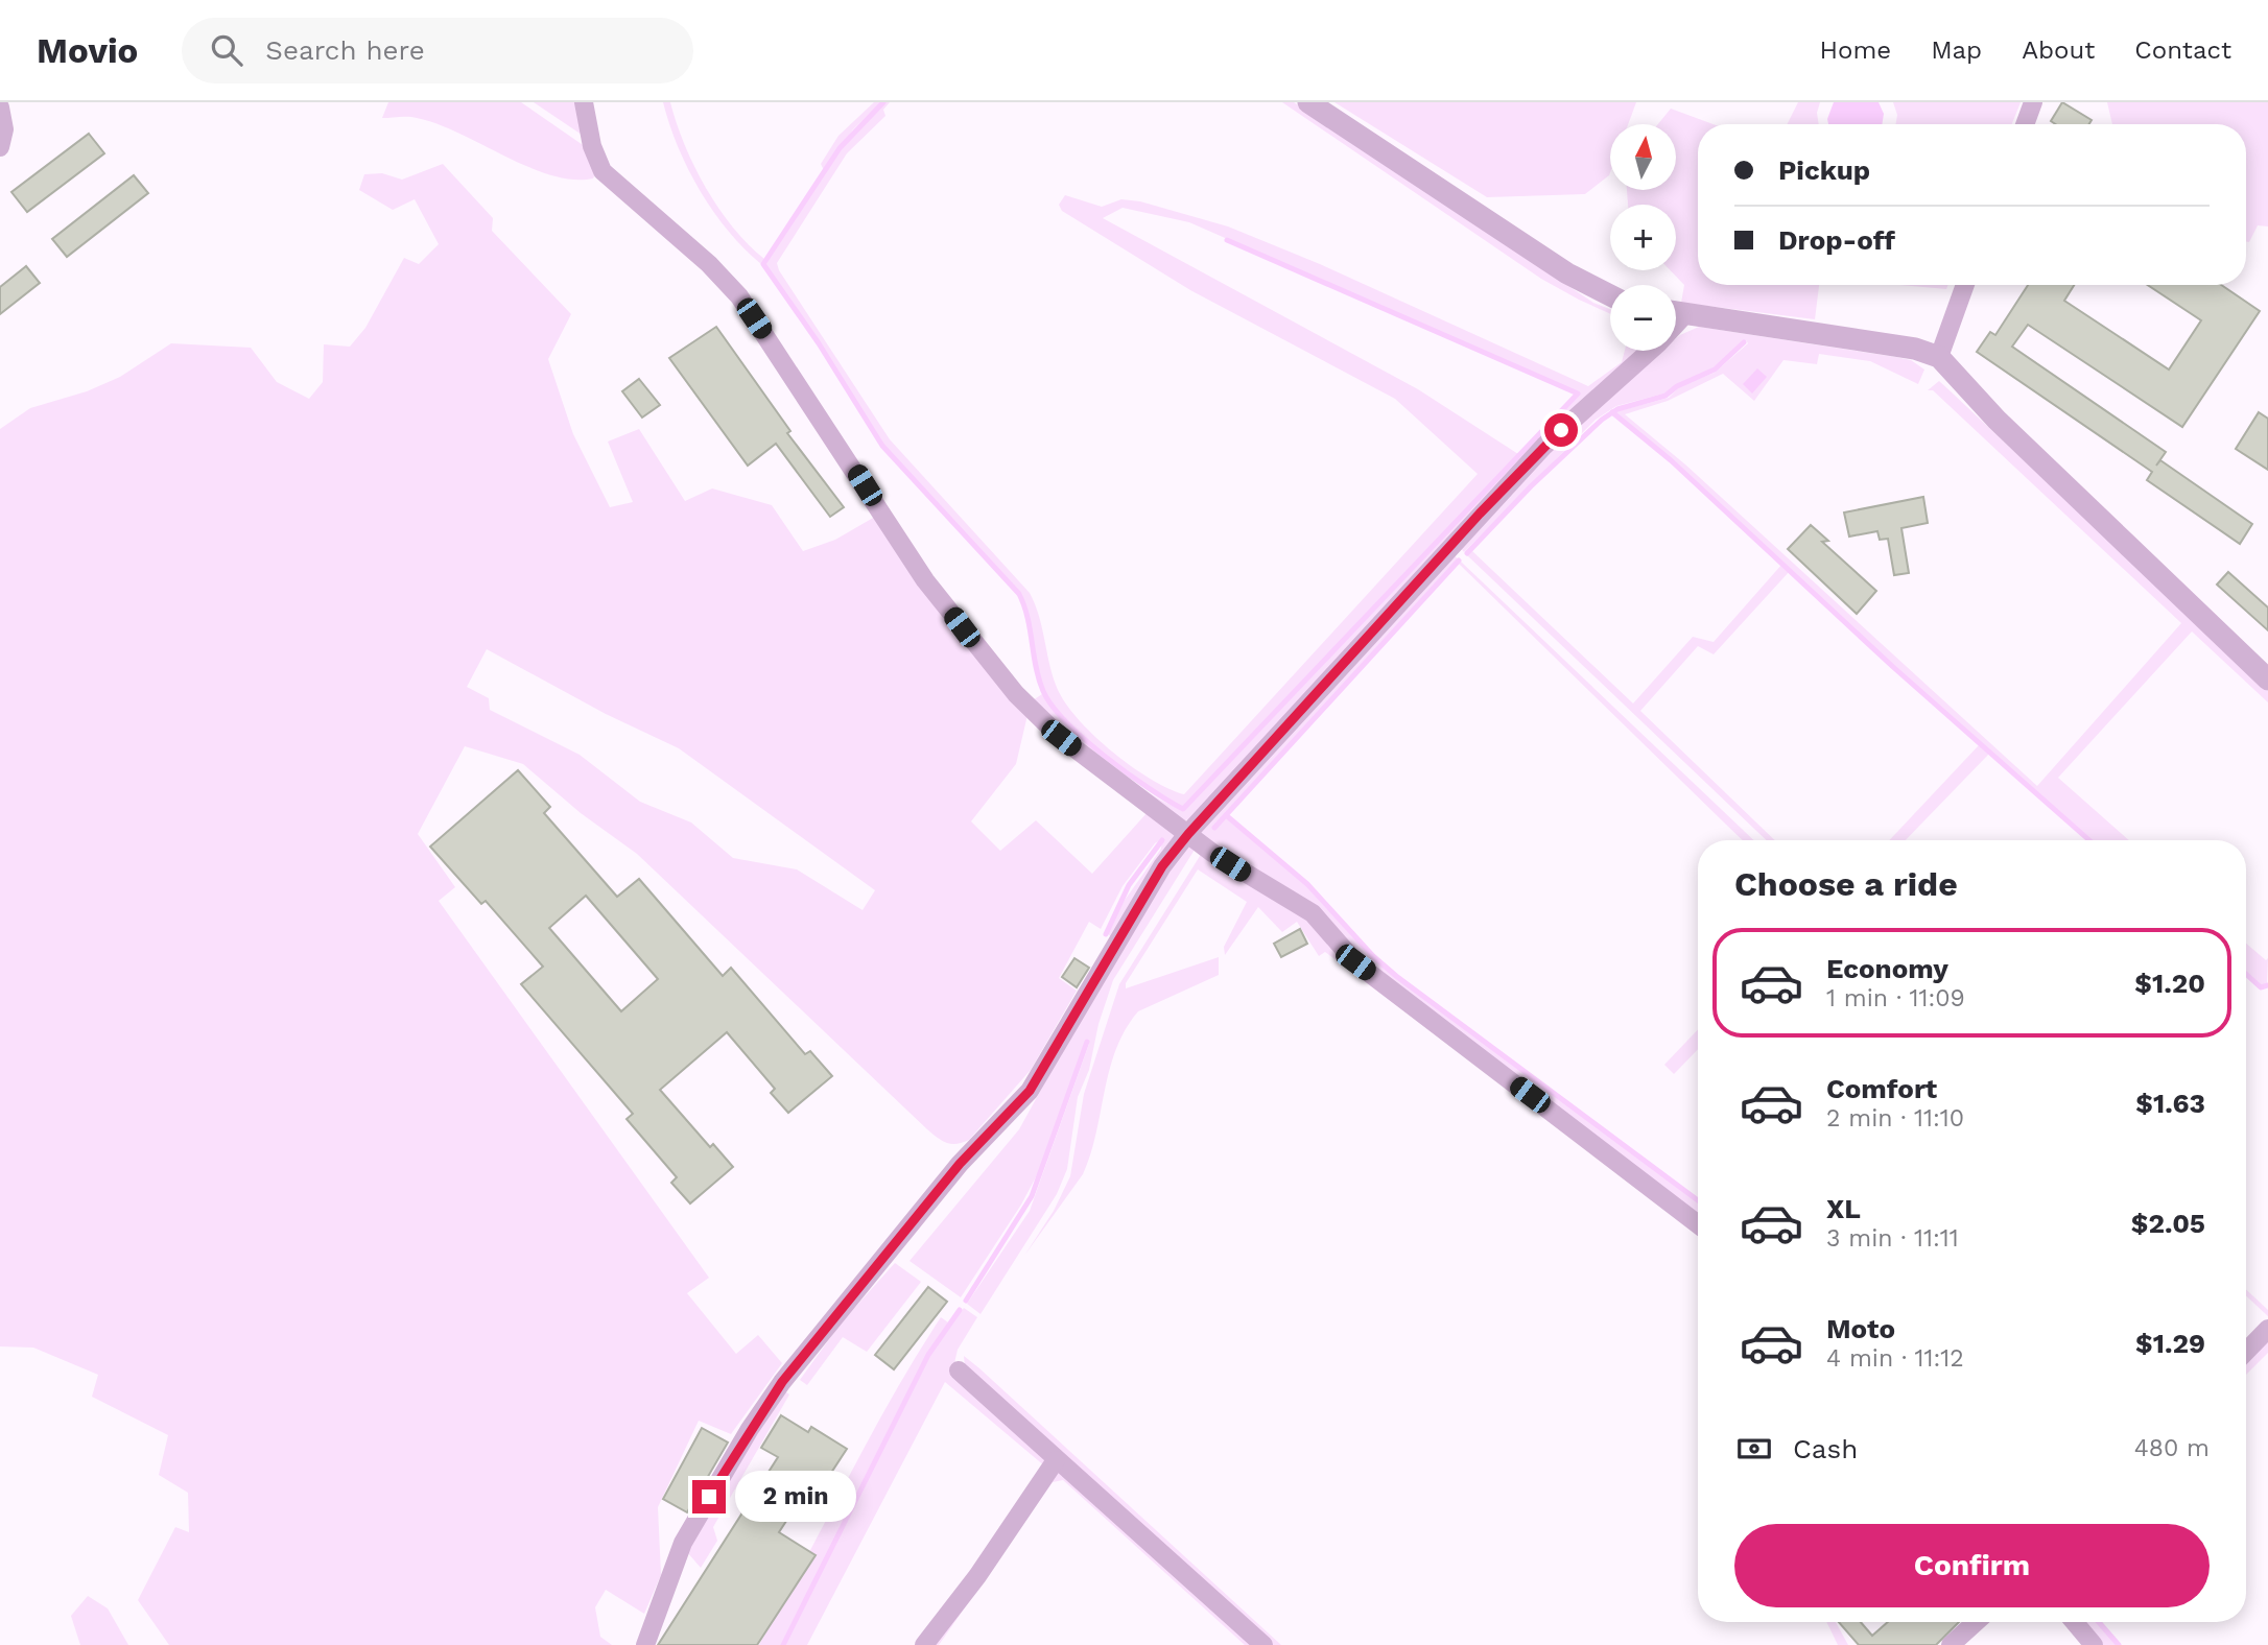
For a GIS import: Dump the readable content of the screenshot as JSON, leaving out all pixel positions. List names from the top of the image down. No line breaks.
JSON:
{"north":"top","page":{"header":"Movio","search":"Search here","nav":["Home","Map","About","Contact"],"map_buttons":["+","−"],"banner":["Pickup","Drop-off"],"heading":"Choose a ride","list":[{"name":"Economy","note":"1 min · 11:09","value":"$1.20"},{"name":"Comfort","note":"2 min · 11:10","value":"$1.63"},{"name":"XL","note":"3 min · 11:11","value":"$2.05"},{"name":"Moto","note":"4 min · 11:12","value":"$1.29"}],"pay":["Cash","480 m"],"bubble":"2 min","buttons":"Confirm"}}
